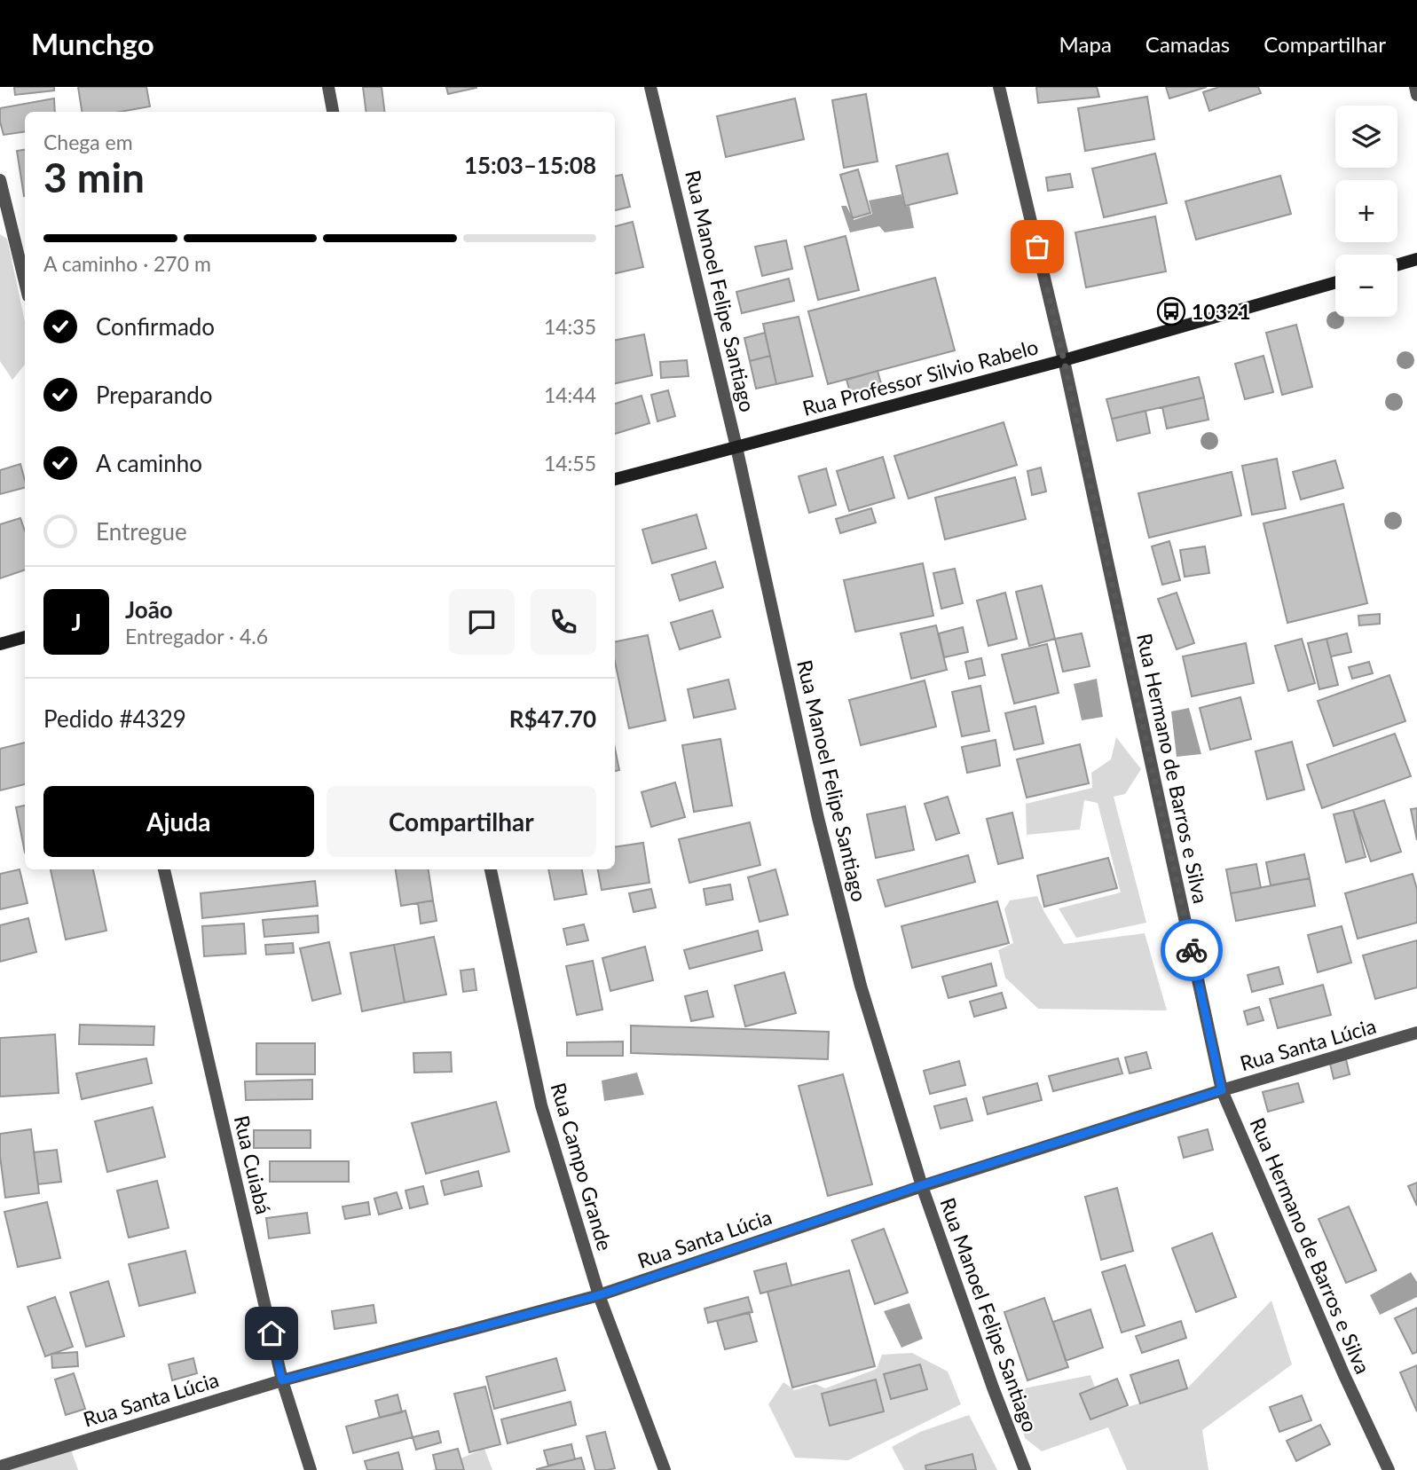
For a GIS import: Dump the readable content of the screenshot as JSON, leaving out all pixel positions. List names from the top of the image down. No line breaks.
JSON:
{"streets":{"main road":["Rua Professor Silvio Rabelo"],"street":["Rua Manoel Felipe Santiago","Rua Hermano de Barros e Silva","Rua Santa Lúcia","Rua Cuiabá","Rua Campo Grande"]},"crossings":[["Rua Manoel Felipe Santiago","Rua Professor Silvio Rabelo"],["Rua Manoel Felipe Santiago","Rua Santa Lúcia"],["Rua Professor Silvio Rabelo","Rua Hermano de Barros e Silva"],["Rua Hermano de Barros e Silva","Rua Santa Lúcia"],["Rua Santa Lúcia","Rua Cuiabá"],["Rua Santa Lúcia","Rua Campo Grande"]],"places":{"bus stop":["10321"]},"page":{"header":"Munchgo","nav":["Mapa","Camadas","Compartilhar"],"map_buttons":["+","−"],"heading":["3 min","Chega em","15:03–15:08"],"panel":["João","Entregador · 4.6","Pedido #4329","R$47.70"],"bar":"A caminho · 270 m","list":[["Confirmado","14:35"],["Preparando","14:44"],["A caminho","14:55"],"Entregue"],"round":"J","buttons":["Ajuda","Compartilhar"]}}
